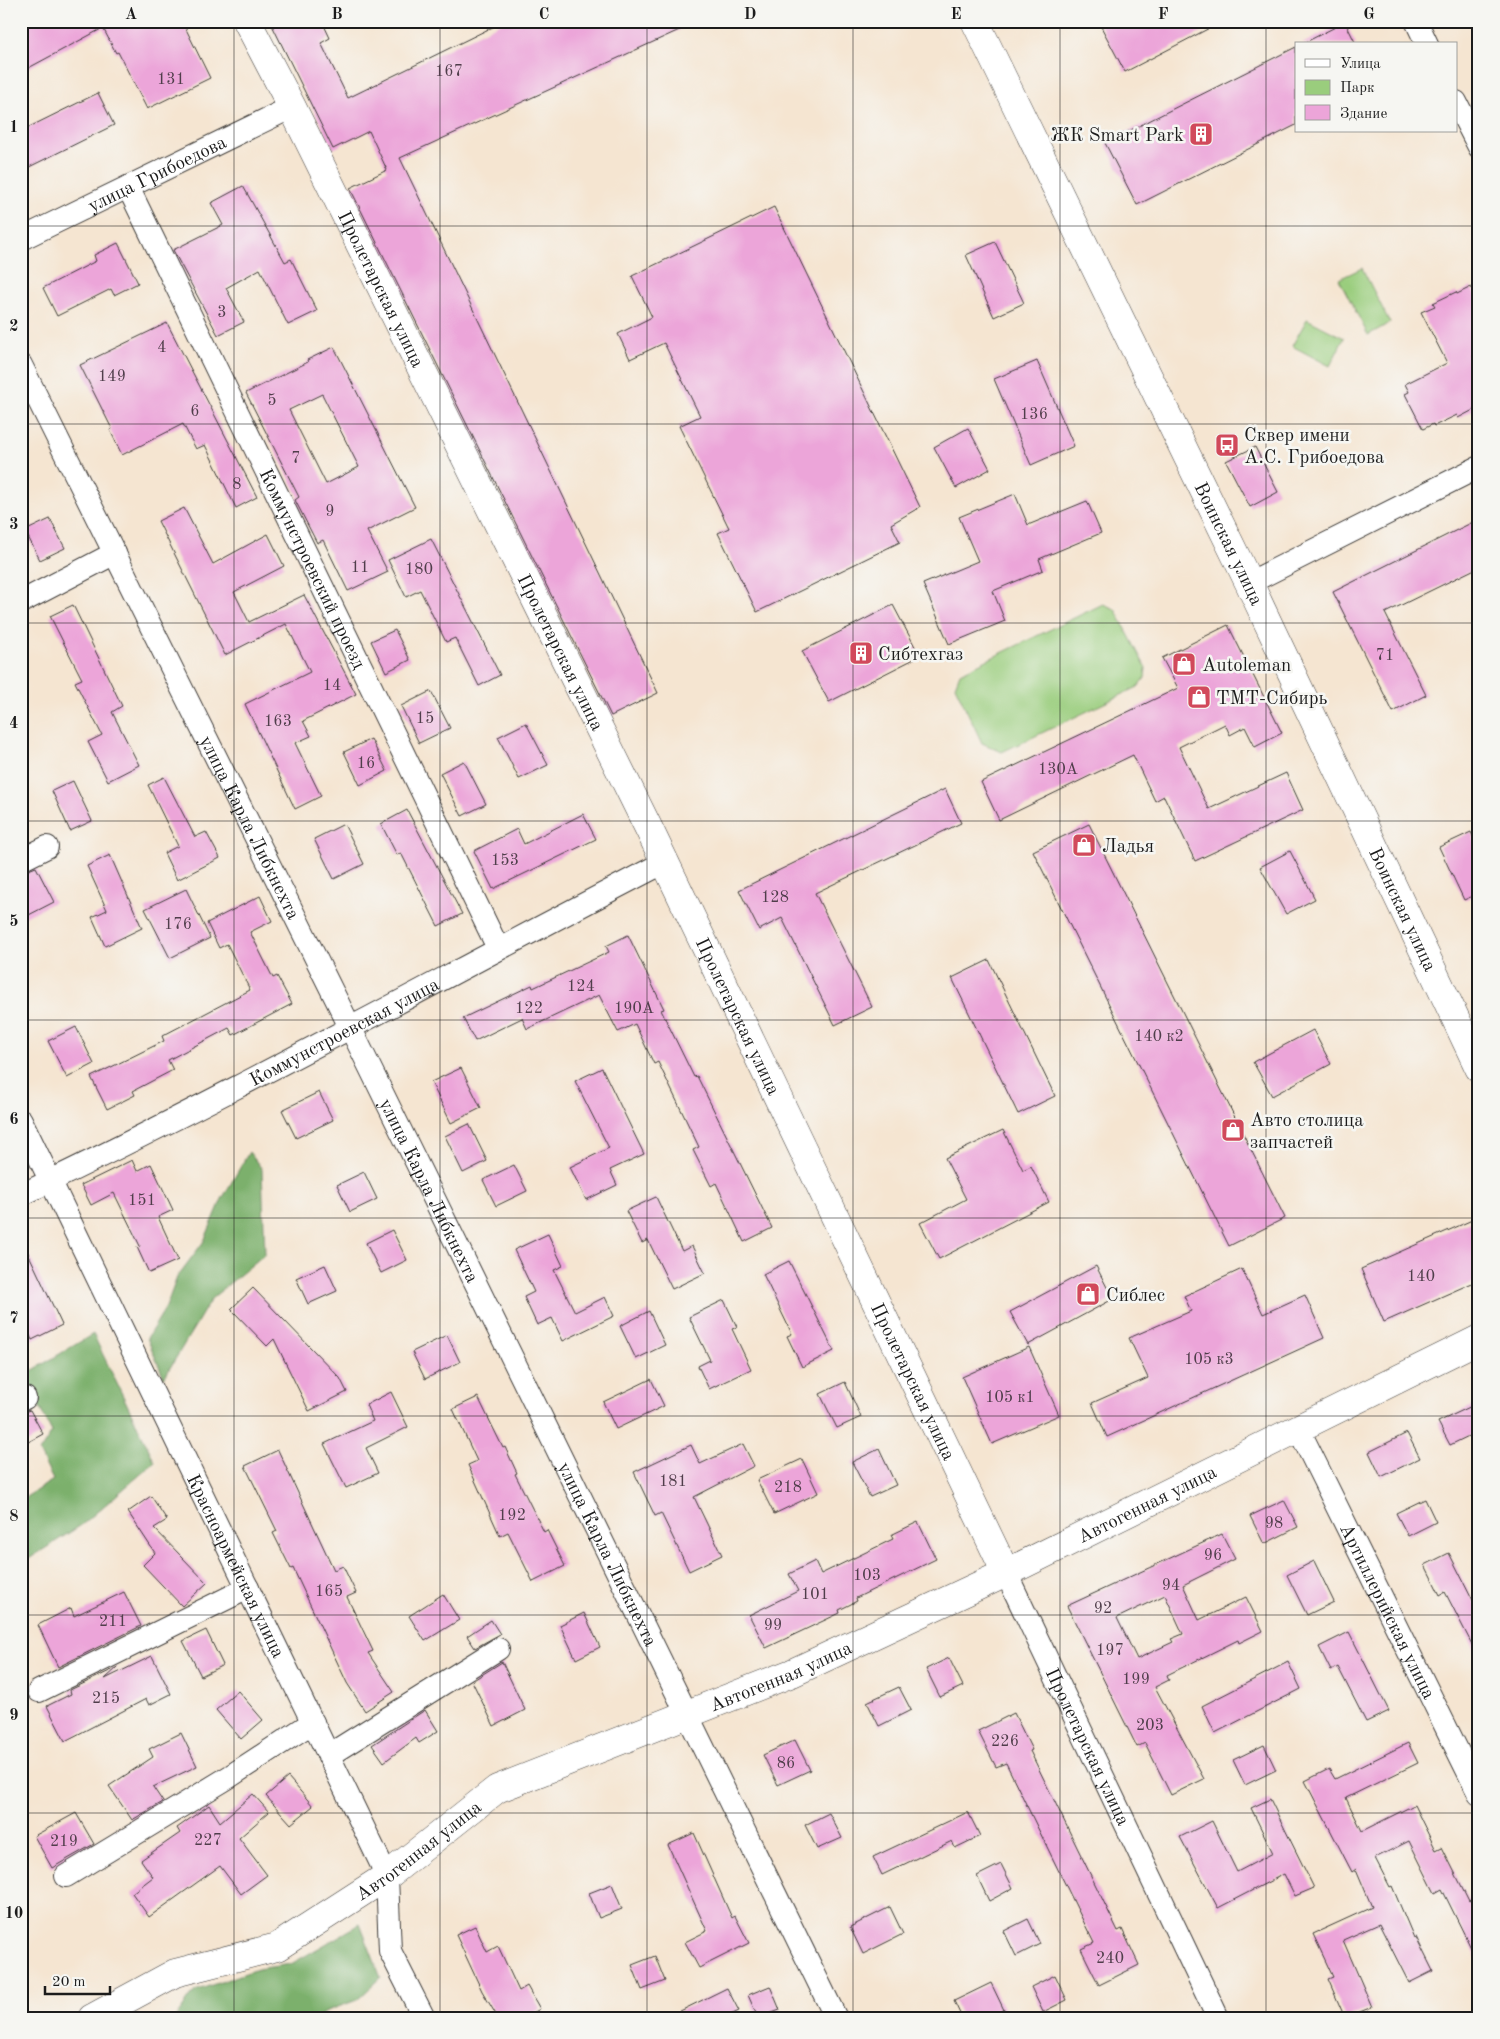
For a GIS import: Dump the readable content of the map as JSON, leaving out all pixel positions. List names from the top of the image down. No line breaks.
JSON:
{"streets":{"street":["улица Грибоедова","Пролетарская улица","Воинская улица","Коммунстроевский проезд","улица Карла Либкнехта","Коммунстроевская улица","Автогенная улица","Красноармейская улица","Артиллерийская улица"]},"crossings":[["улица Грибоедова","Пролетарская улица"],["улица Грибоедова","Коммунстроевский проезд"],["Пролетарская улица","Коммунстроевская улица"],["Пролетарская улица","Автогенная улица"],["Коммунстроевский проезд","Коммунстроевская улица"],["улица Карла Либкнехта","Коммунстроевская улица"],["улица Карла Либкнехта","Автогенная улица"],["Коммунстроевская улица","Красноармейская улица"],["Автогенная улица","Красноармейская улица"],["Автогенная улица","Артиллерийская улица"]],"places":{"building":["ЖК Smart Park","Сибтехгаз"],"bus stop":["Сквер имени А.С. Грибоедова"],"shop":["Autoleman","ТМТ-Сибирь","Ладья","Авто столица запчастей","Сиблес"]},"house_numbers":["167","131","3","4","149","5","6","136","7","8","9","11","180","71","14","15","163","16","130А","153","128","176","124","122","190А","140 к2","151","140","105 к3","105 к1","181","218","192","98","96","103","94","165","101","92","211","99","197","199","215","203","226","86","227","219","240"],"legend":["Улица","Парк","Здание"],"scale_bar":"20 m","grid":{"columns":["A","B","C","D","E","F","G"],"rows":["1","2","3","4","5","6","7","8","9","10"]}}
